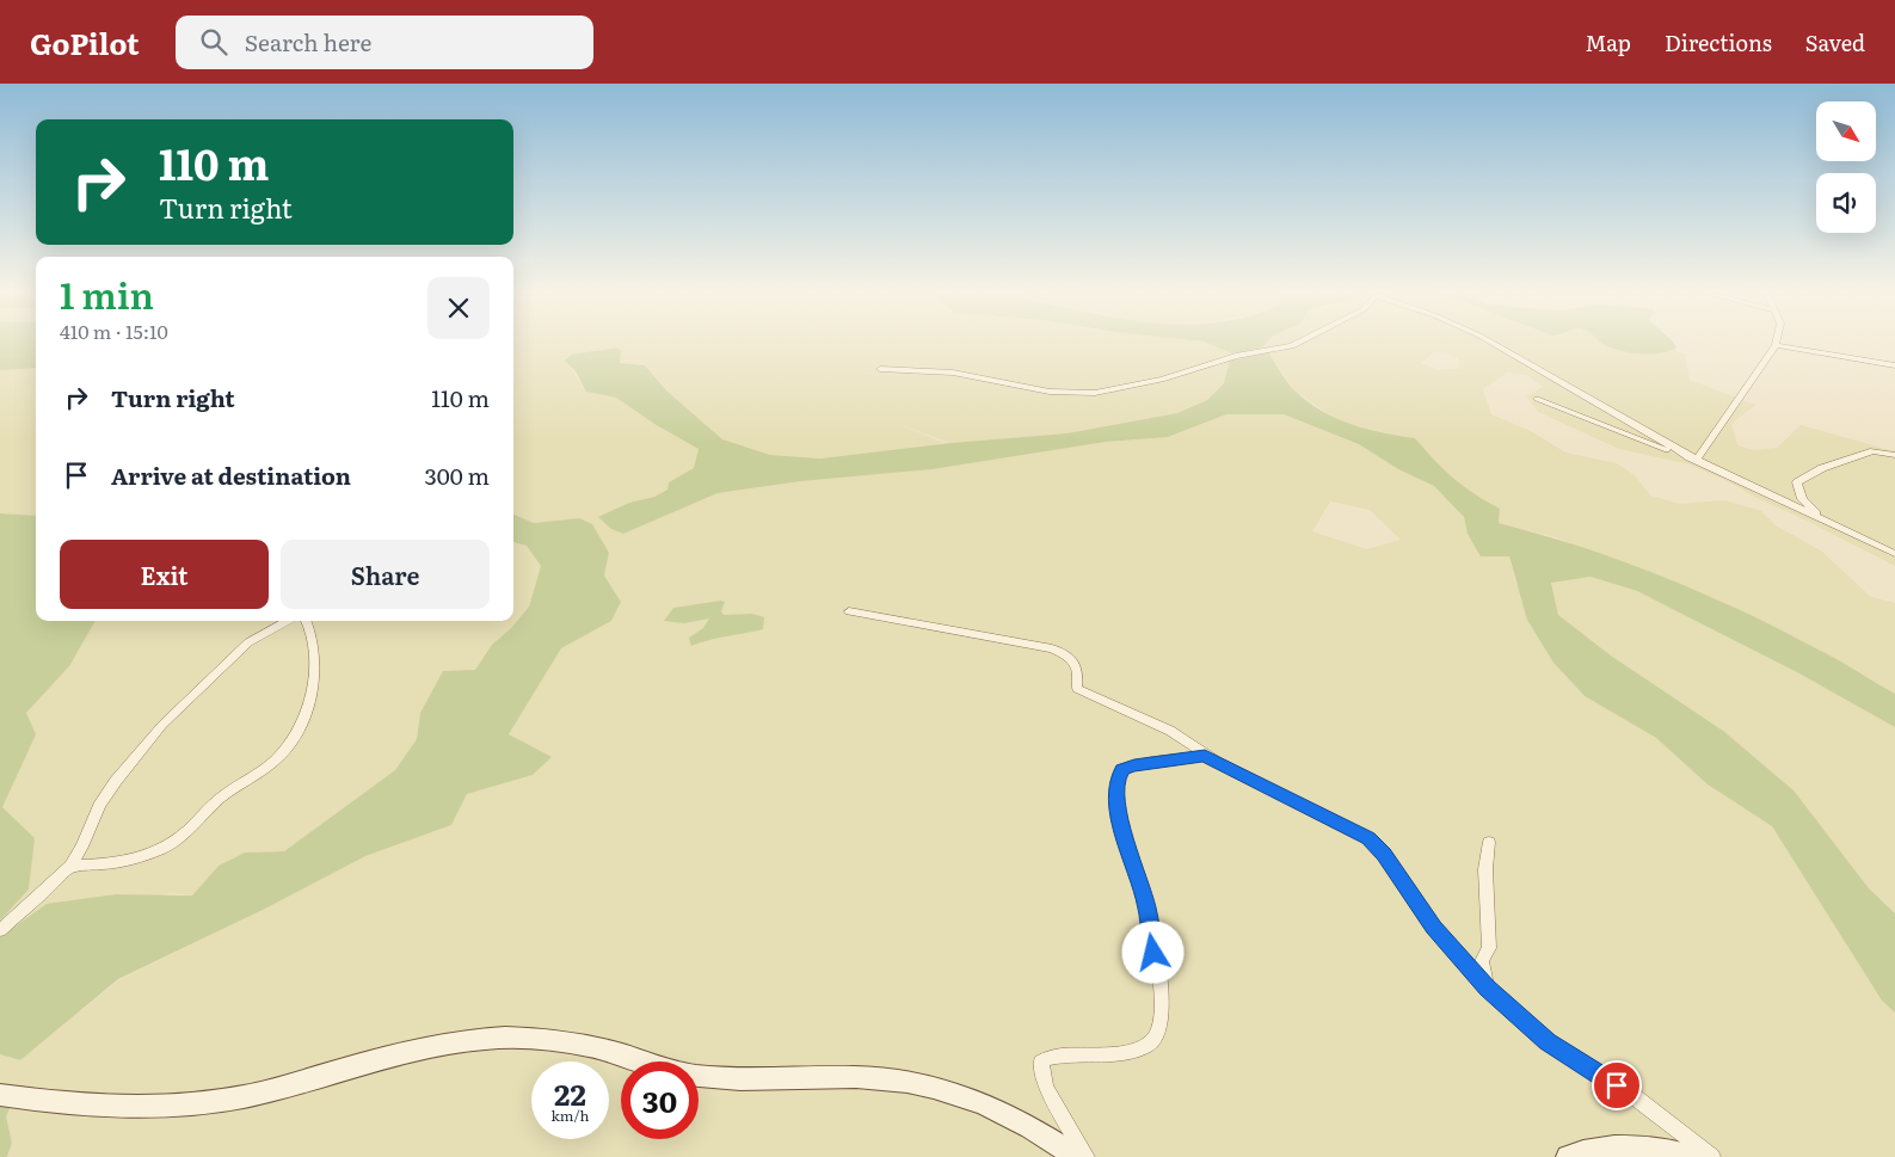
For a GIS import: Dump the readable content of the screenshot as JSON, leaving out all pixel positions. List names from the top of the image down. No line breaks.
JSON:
{"north":"bottom right","page":{"header":"GoPilot","search":"Search here","nav":["Map","Directions","Saved"],"turn":["110 m","Turn right"],"heading":["1 min","410 m · 15:10"],"list":[{"name":"Turn right","value":"110 m"},{"name":"Arrive at destination","value":"300 m"}],"buttons":["Exit","Share"],"speed":"22 km/h","limit":"30"}}
